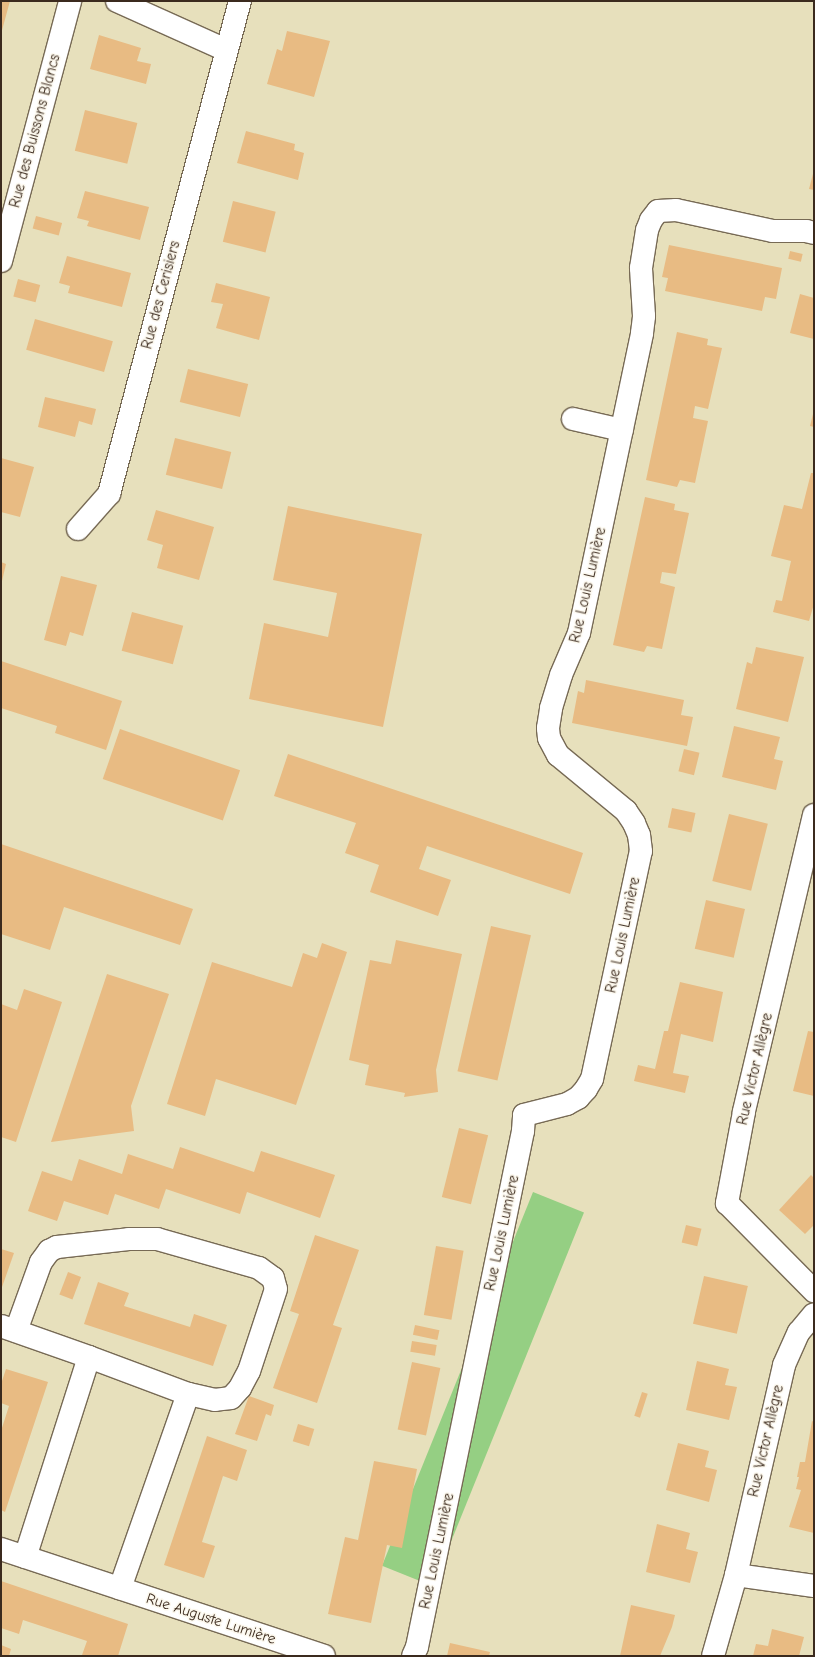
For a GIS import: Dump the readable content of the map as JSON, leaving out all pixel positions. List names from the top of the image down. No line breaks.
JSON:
{"streets":{"street":["Rue des Buissons Blancs","Rue des Cerisiers","Rue Louis Lumière","Rue Victor Allègre","Rue Auguste Lumière"]}}
